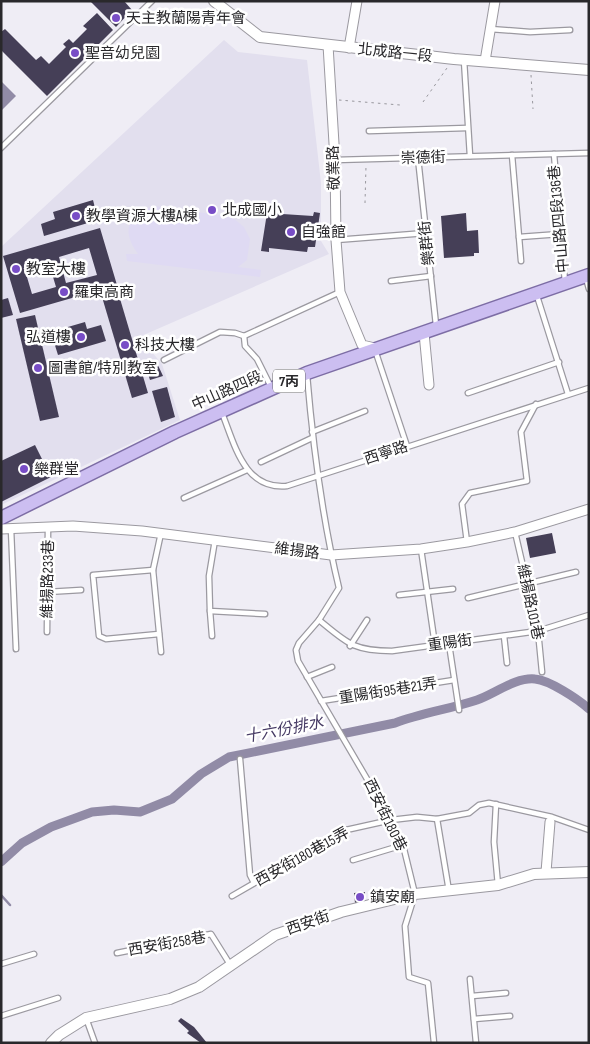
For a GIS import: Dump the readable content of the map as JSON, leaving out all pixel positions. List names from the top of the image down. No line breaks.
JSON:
{"streets":{"main road":["7丙","中山路四段"],"street":["北成路一段","敬業路","維揚路","西安街"],"lane":["崇德街","中山路四段136巷","樂群街","西寧路","維揚路233巷","維揚路101巷","重陽街","重陽街95巷21弄","西安街180巷","西安街180巷15弄","西安街258巷"]},"crossings":[["北成路一段","敬業路"],["崇德街","敬業路"],["崇德街","中山路四段136巷"],["崇德街","樂群街"],["敬業路","中山路四段"],["中山路四段136巷","中山路四段"],["樂群街","中山路四段"],["維揚路","維揚路233巷"],["維揚路","維揚路101巷"],["維揚路101巷","重陽街"],["重陽街","西安街180巷"],["重陽街95巷21弄","西安街180巷"],["西安街180巷","西安街180巷15弄"],["西安街180巷","西安街"],["西安街","西安街258巷"]],"water":["十六份排水"],"places":["天主教蘭陽青年會","聖音幼兒園","北成國小","教學資源大樓A棟","自強館","教室大樓","羅東高商","弘道樓","科技大樓","圖書館/特別教室","樂群堂","鎮安廟"]}
